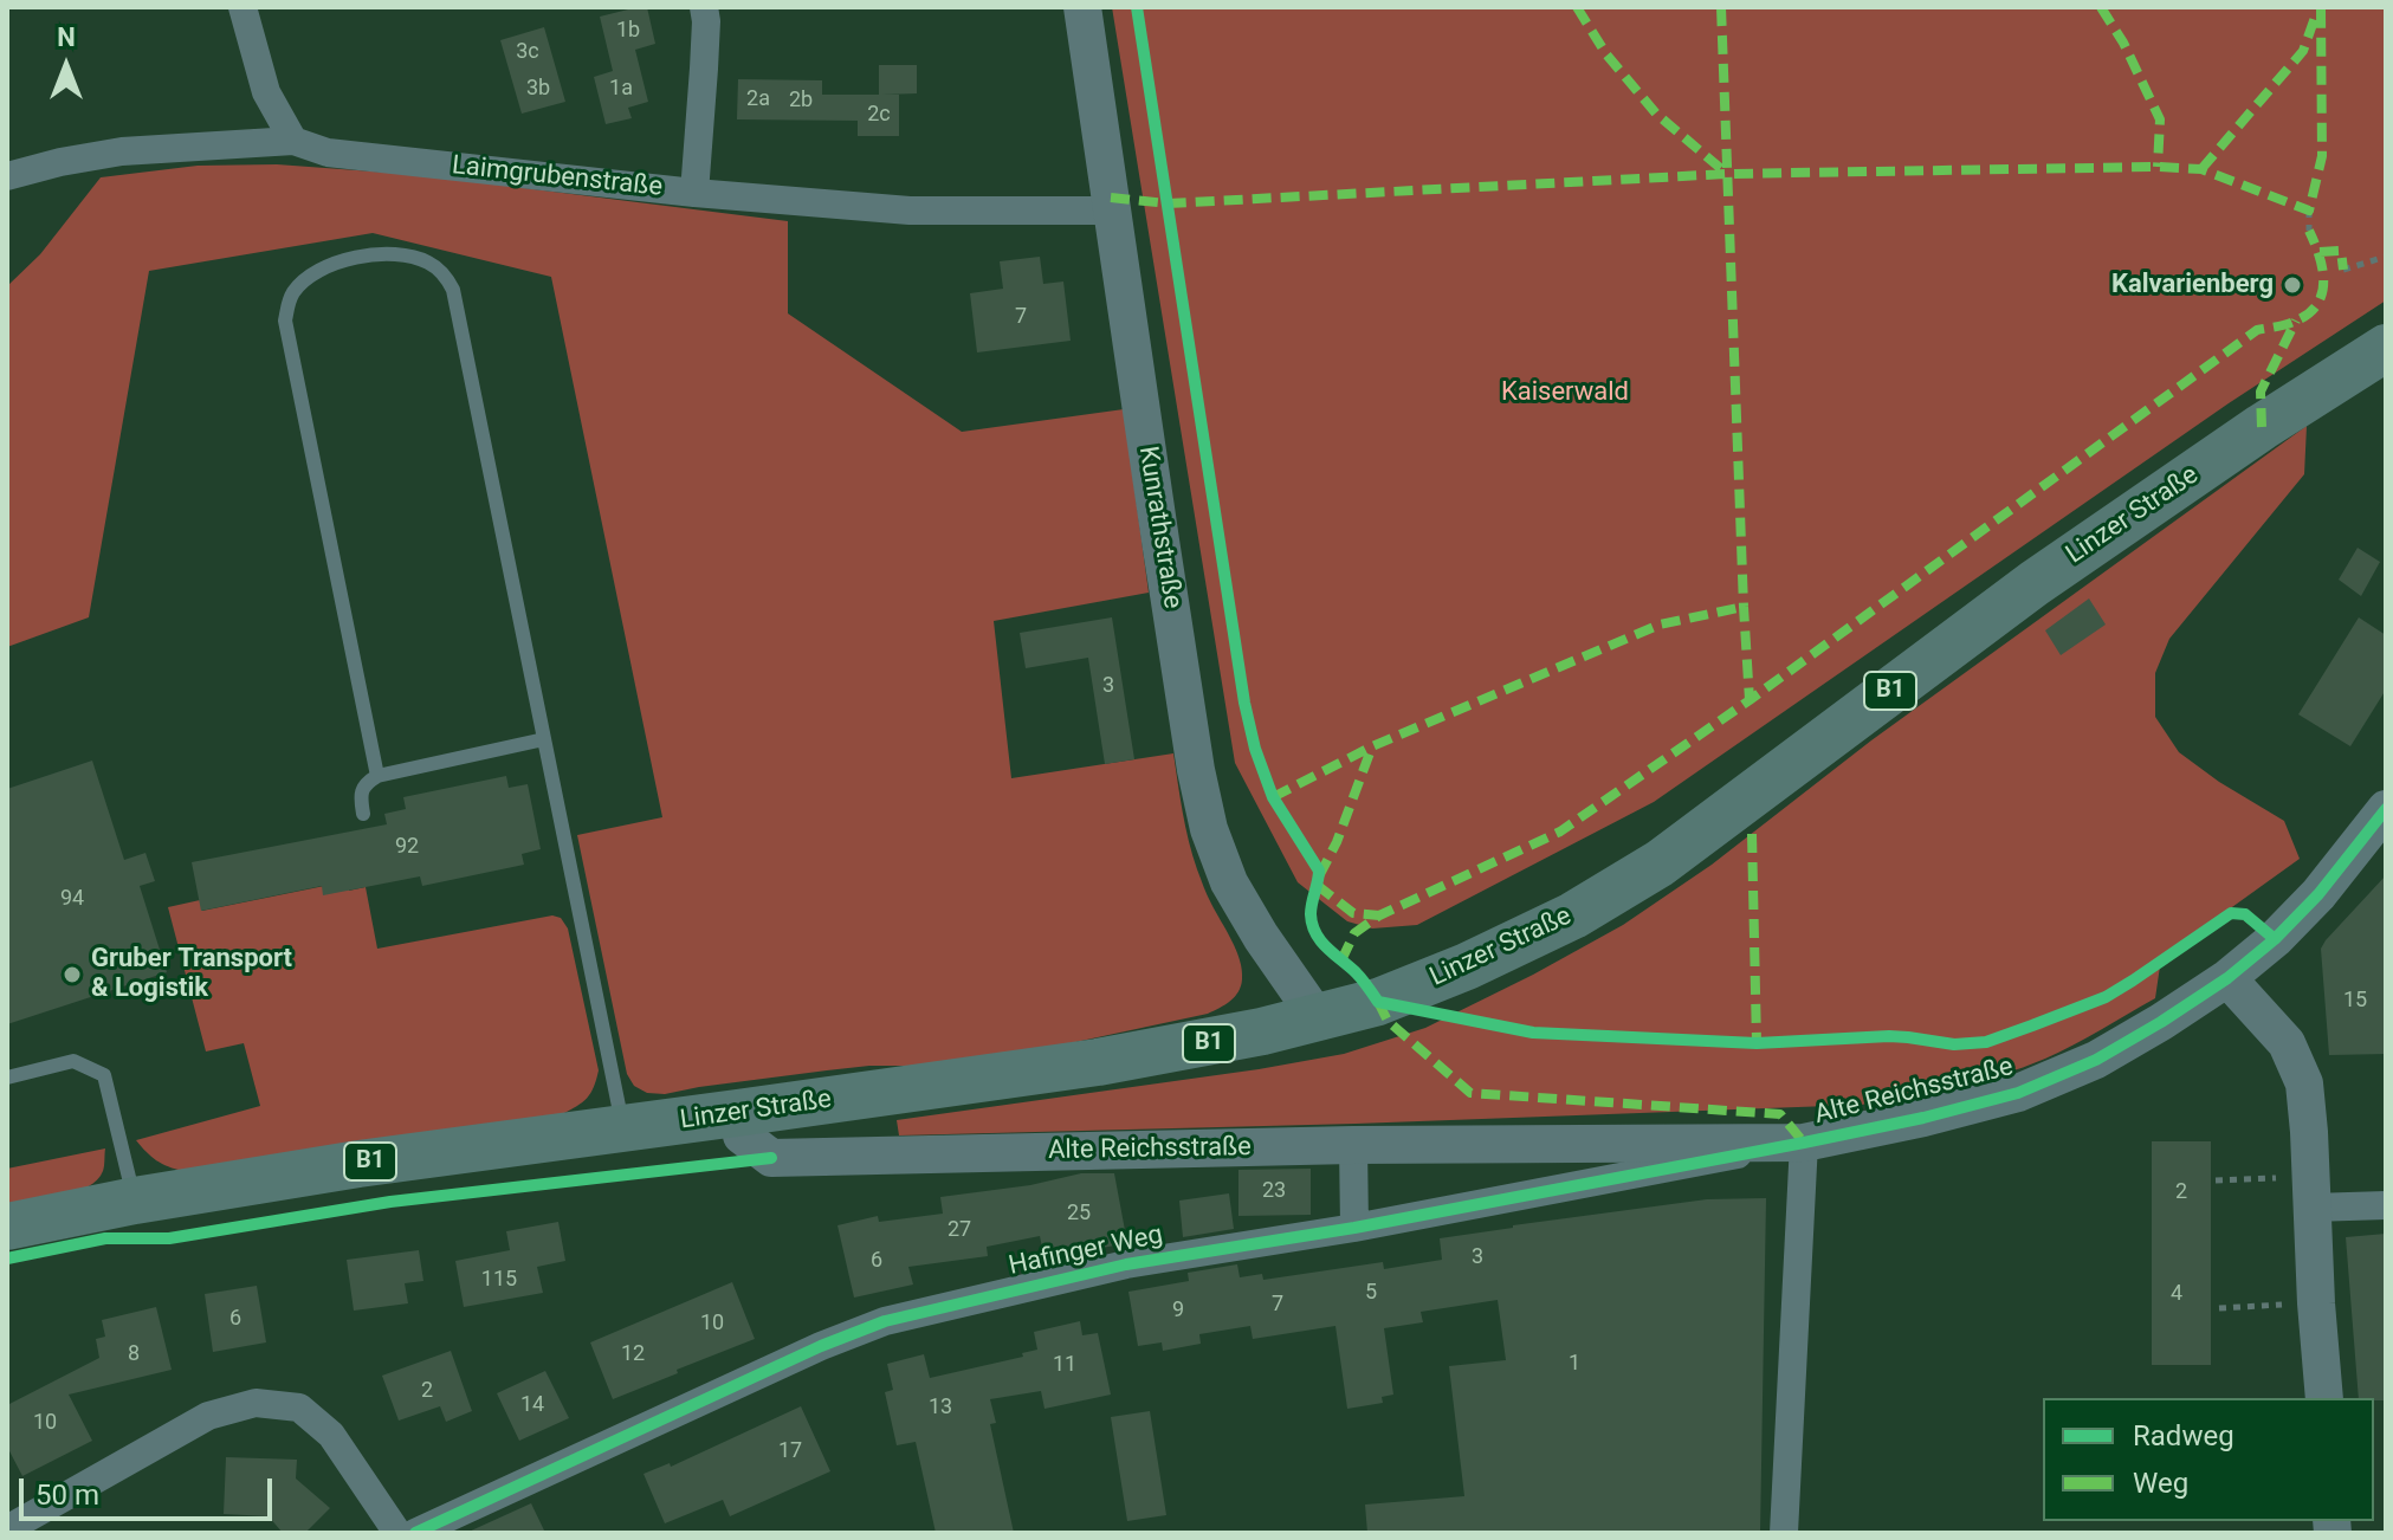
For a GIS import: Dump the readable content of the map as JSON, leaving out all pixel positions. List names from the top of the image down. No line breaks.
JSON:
{"streets":{"main road":["Linzer Straße","B1"],"street":["Laimgrubenstraße","Kunrathstraße","Alte Reichsstraße","Hafinger Weg"]},"crossings":[["Laimgrubenstraße","Kunrathstraße"],["Linzer Straße","Kunrathstraße"],["Linzer Straße","Alte Reichsstraße"],["Alte Reichsstraße","Hafinger Weg"]],"parks":["Kaiserwald"],"places":["Kalvarienberg","Gruber Transport & Logistik"],"house_numbers":["1b","3c","3b","1a","2a","2b","2c","7","3","92","94","15","23","2","25","27","3","6","115","5","4","7","9","6","10","8","12","1","11","2","14","13","10","17"],"legend":["Radweg","Weg"],"scale_bar":"50 m","north":"top"}
